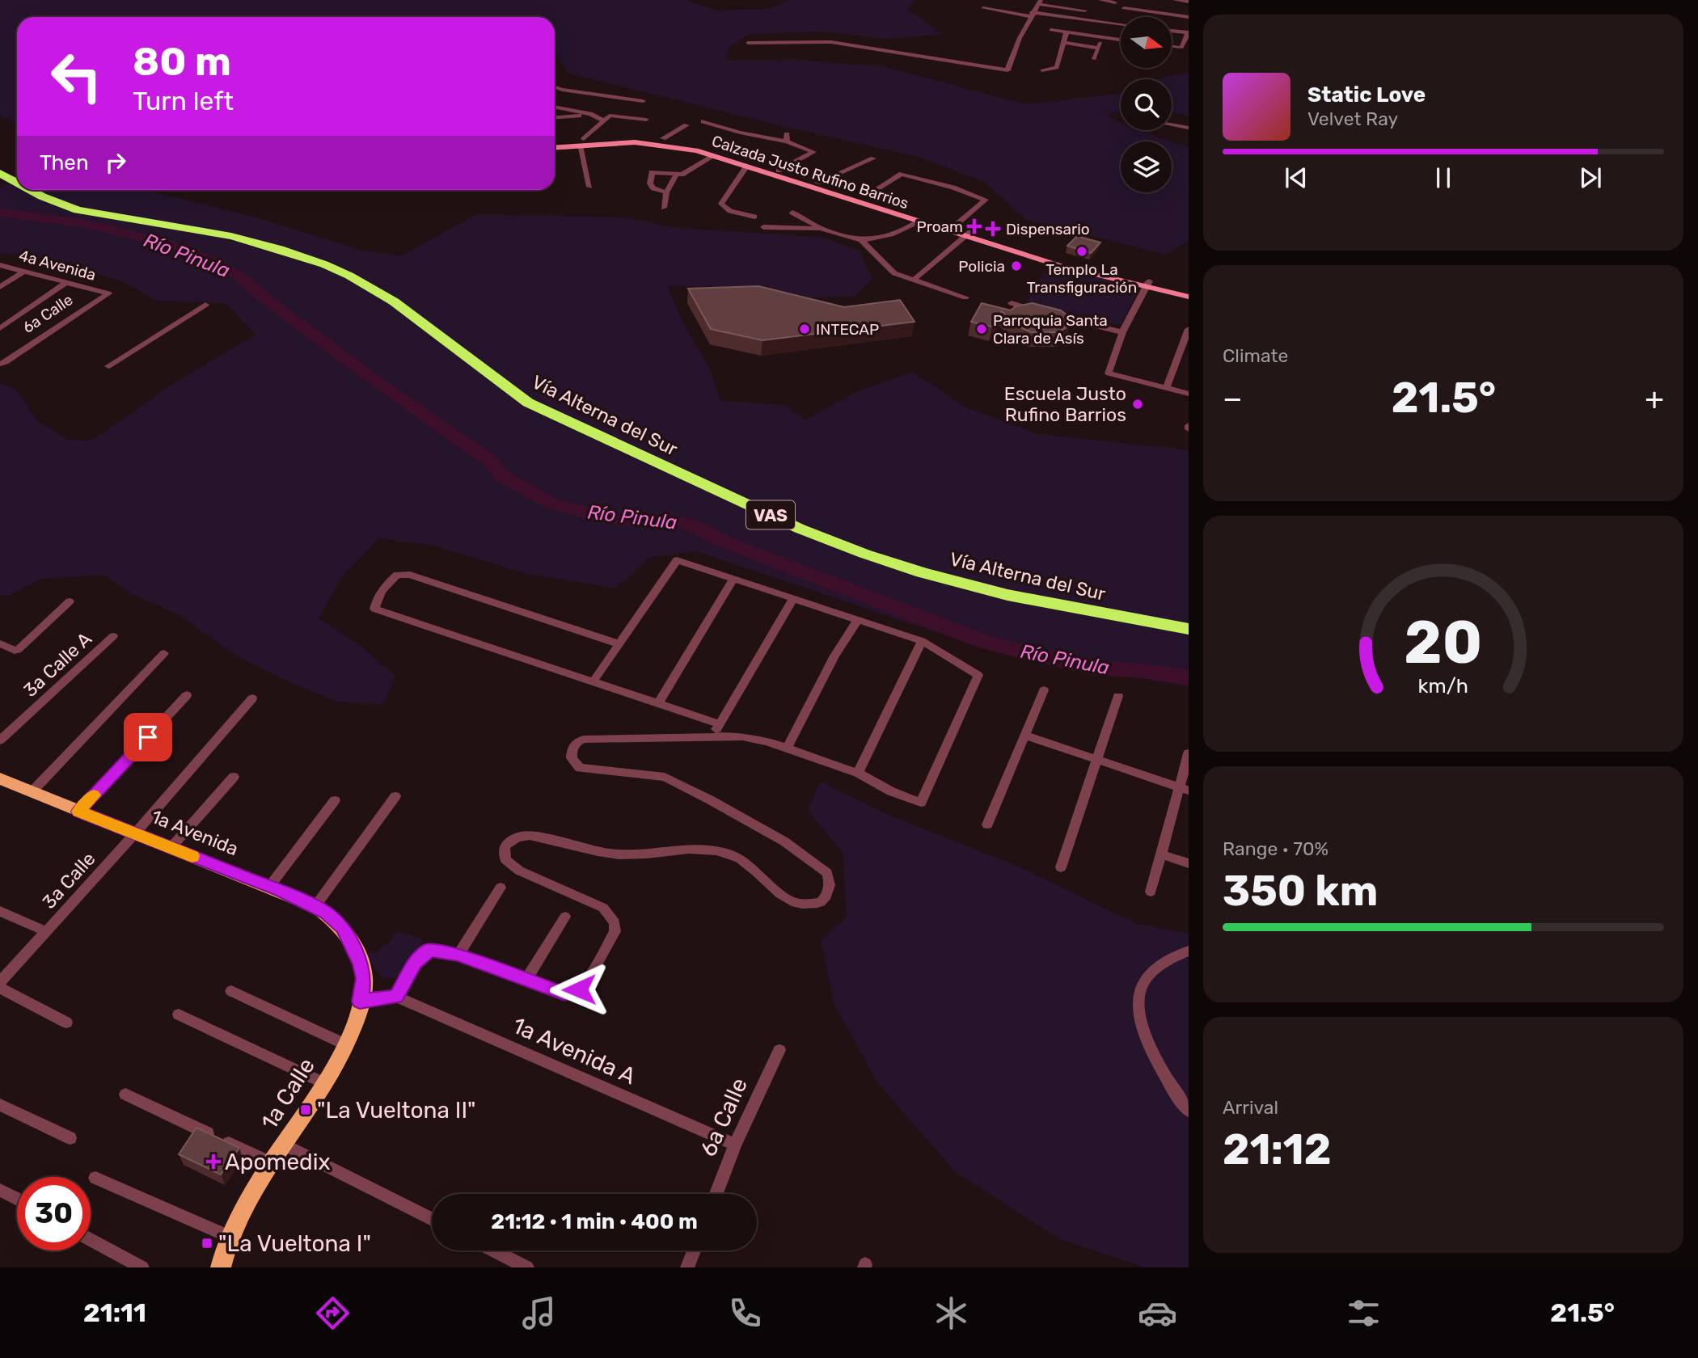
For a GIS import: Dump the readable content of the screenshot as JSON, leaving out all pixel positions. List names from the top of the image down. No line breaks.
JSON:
{"streets":{"highway":["Vía Alterna del Sur","VAS"],"main road":["1a Avenida","1a Calle"],"street":["Calzada Justo Rufino Barrios","4a Avenida","6a Calle","3a Calle A","3a Calle","1a Avenida A"]},"crossings":[["4a Avenida","6a Calle"],["6a Calle","1a Avenida A"],["1a Avenida","3a Calle"],["1a Avenida","1a Calle"]],"water":["Río Pinula"],"places":{"health":["Proam","Dispensario","Apomedix"],"other":["Templo La Transfiguración","Policia","INTECAP","Parroquia Santa Clara de Asís","Escuela Justo Rufino Barrios"],"transit":["\"La Vueltona II\"","\"La Vueltona I\""]},"north":"right","page":{"turn":["80 m","Turn left"],"song":["Static Love","Velvet Ray"],"then":"Then","tile":["Climate",["Range · 70%","350 km"],["Arrival","21:12"]],"heat":["−","21.5°","+"],"limit":"30","trip":"21:12 · 1 min · 400 m","tabs":["21:11","21.5°"],"gauge":["20","km/h"]}}
